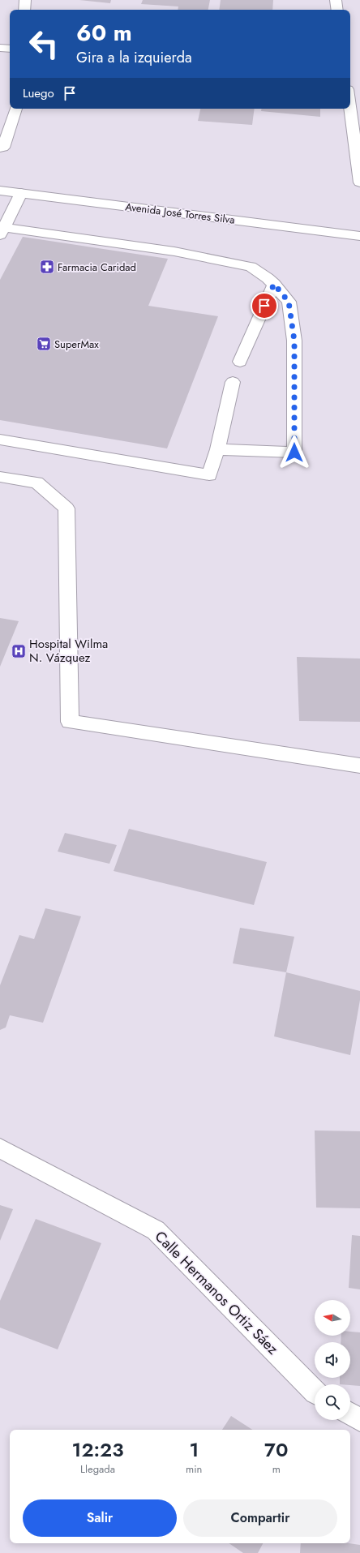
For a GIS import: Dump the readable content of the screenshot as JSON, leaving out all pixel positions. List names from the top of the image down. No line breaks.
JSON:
{"streets":{"street":["Avenida José Torres Silva","Calle Hermanos Ortiz Sáez"]},"places":{"pharmacy":["Farmacia Caridad"],"supermarket":["SuperMax"],"hospital":["Hospital Wilma N. Vázquez"]},"north":"left","page":{"turn":["60 m","Gira a la izquierda"],"then":"Luego","eta":["12:23","Llegada","1","min","70","m"],"buttons":["Salir","Compartir"]}}
